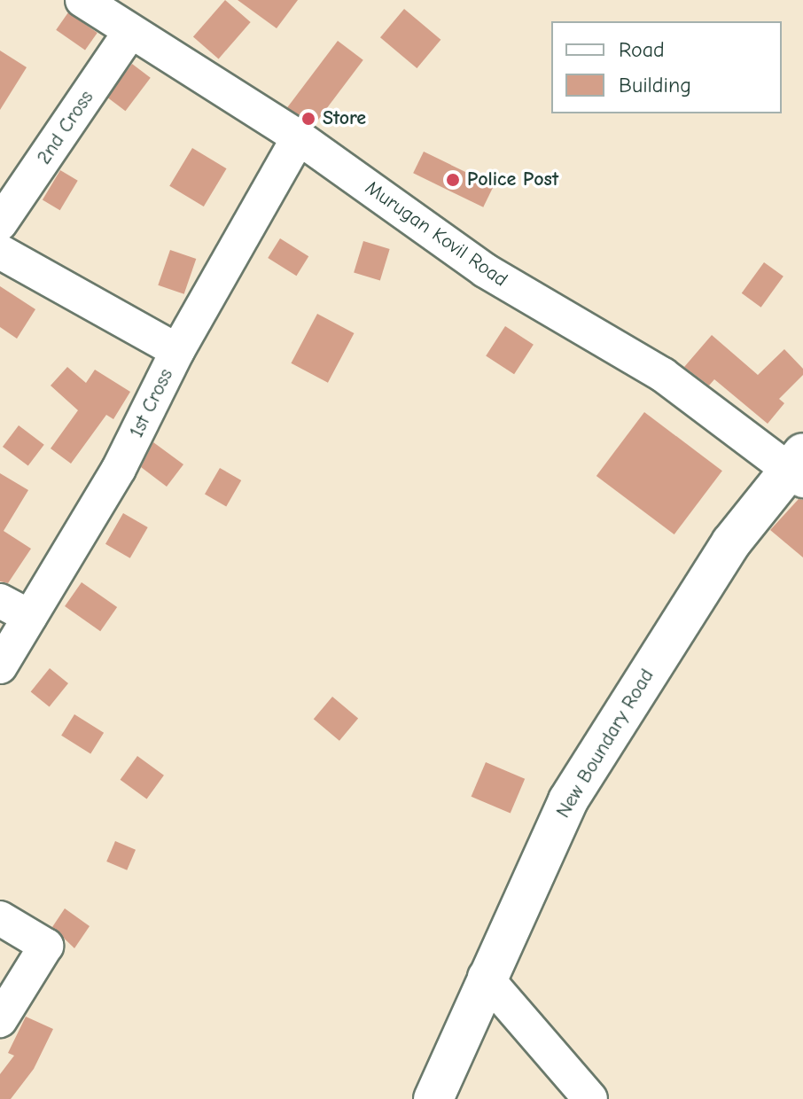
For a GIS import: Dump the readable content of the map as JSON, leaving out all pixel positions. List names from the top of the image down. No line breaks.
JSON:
{"streets":{"street":["2nd Cross","Murugan Kovil Road","1st Cross","New Boundary Road"]},"crossings":[["2nd Cross","Murugan Kovil Road"],["Murugan Kovil Road","1st Cross"],["Murugan Kovil Road","New Boundary Road"]],"places":["Store","Police Post"],"legend":["Road","Building"]}
